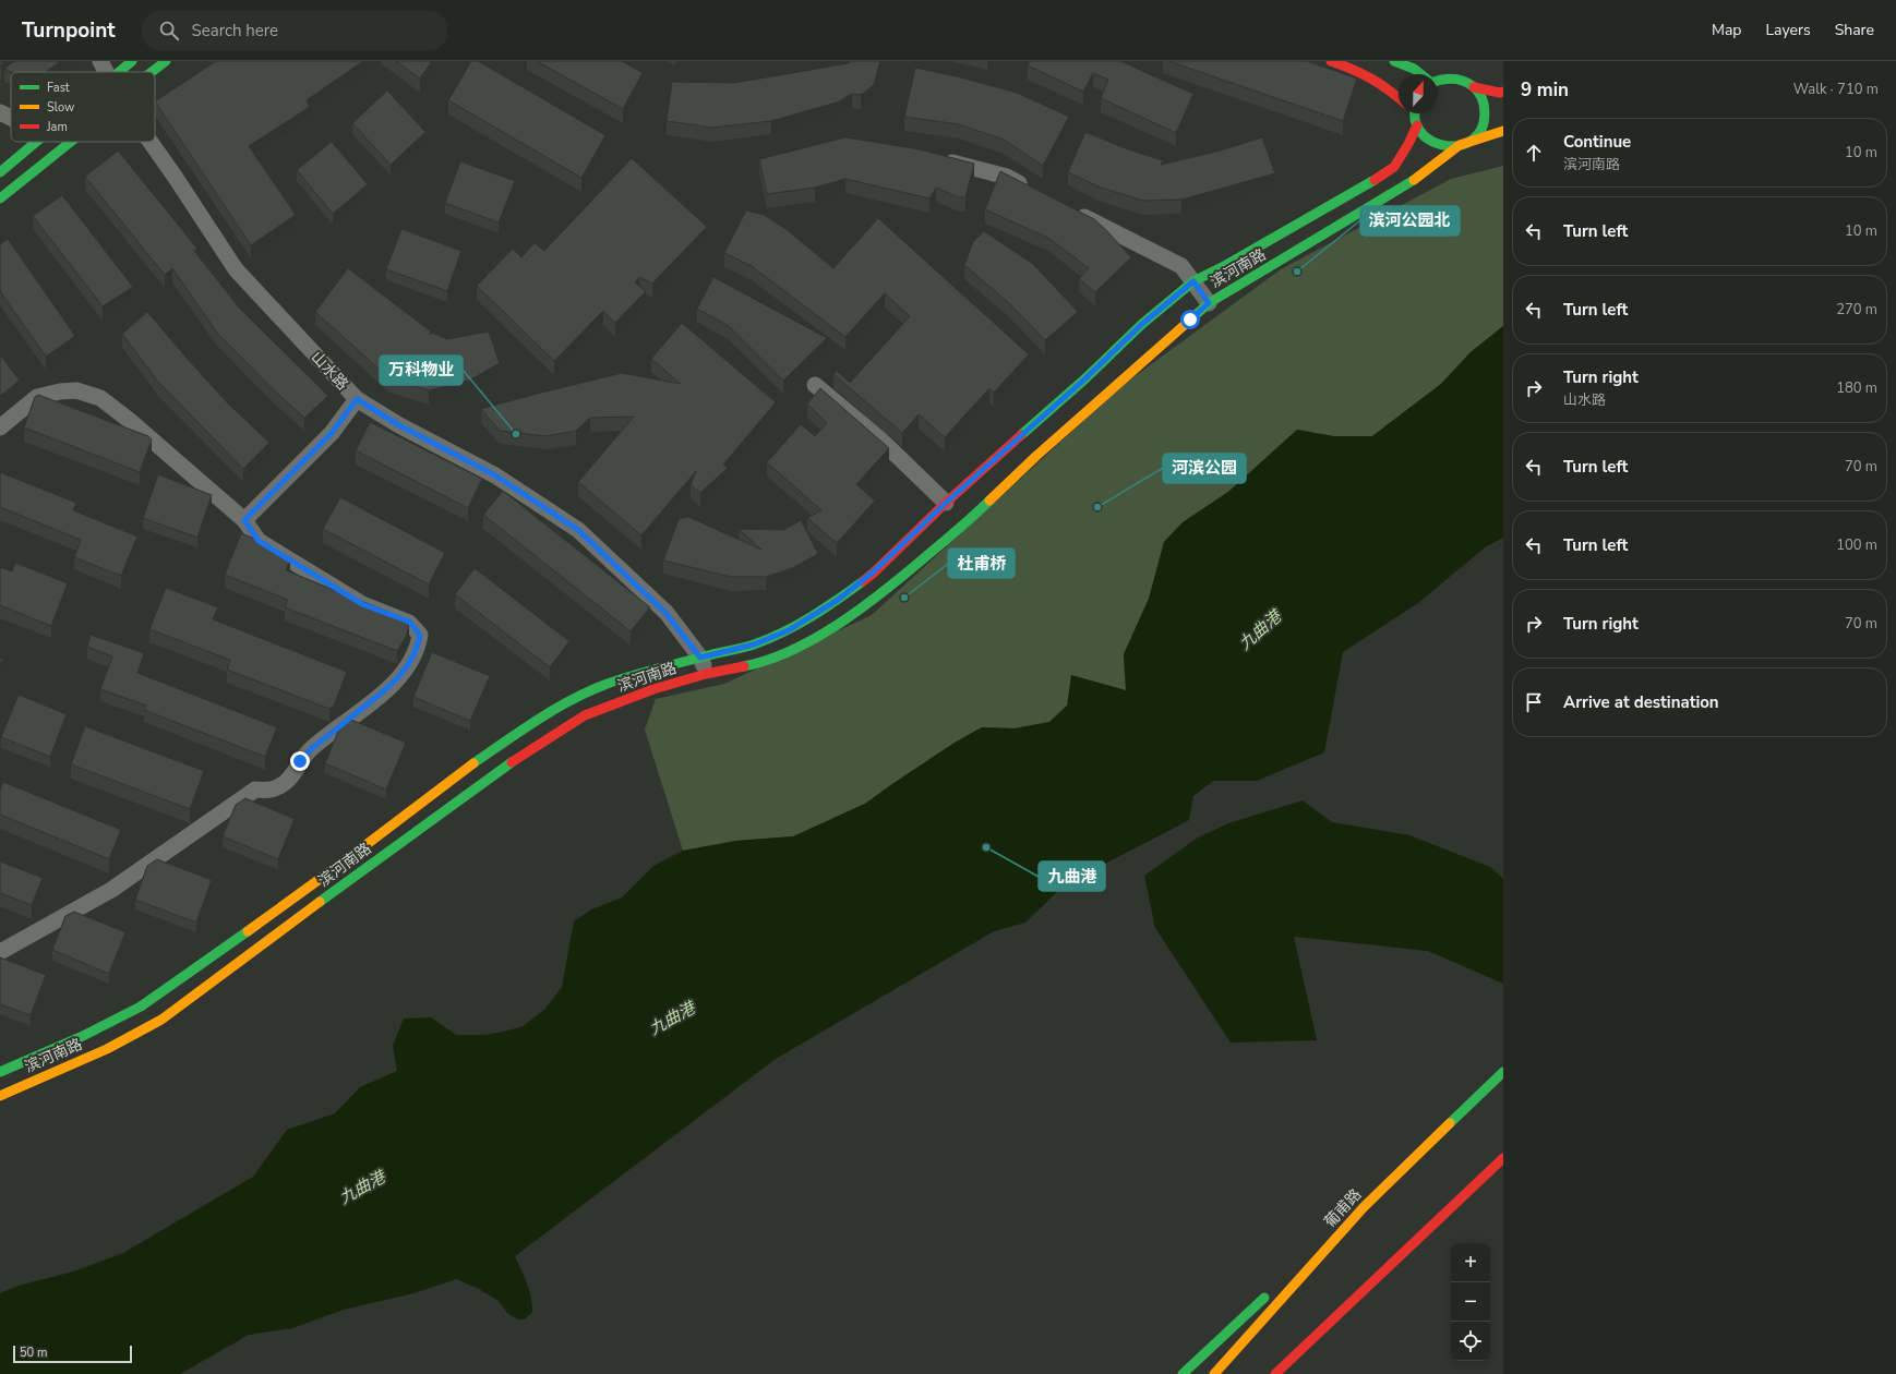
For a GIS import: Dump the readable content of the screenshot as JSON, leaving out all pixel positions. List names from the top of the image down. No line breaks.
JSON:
{"streets":{"street":["滨河南路","山水路","葡甫路"]},"crossings":[["滨河南路","山水路"]],"water":["九曲港"],"places":["滨河公园北","万科物业","河滨公园","杜甫桥","九曲港"],"legend":["Fast","Slow","Jam"],"scale_bar":"50 m","north":"top","page":{"header":"Turnpoint","search":"Search here","nav":["Map","Layers","Share"],"heading":["9 min","Walk · 710 m"],"list":[["Continue","滨河南路","10 m"],["Turn left","10 m"],["Turn left","270 m"],["Turn right","山水路","180 m"],["Turn left","70 m"],["Turn left","100 m"],["Turn right","70 m"],"Arrive at destination"],"map_buttons":["+","−"],"scale":"50 m"}}
